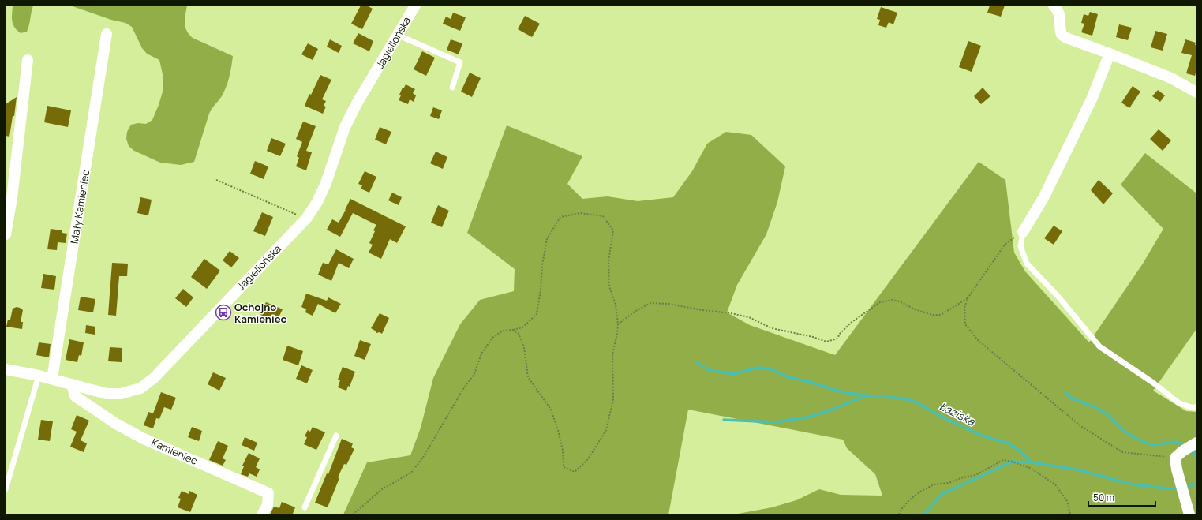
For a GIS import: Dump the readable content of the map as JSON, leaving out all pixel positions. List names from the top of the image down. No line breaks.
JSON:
{"streets":{"street":["Jagiellońska","Mały Kamieniec","Kamieniec"]},"crossings":[["Jagiellońska","Mały Kamieniec"],["Jagiellońska","Kamieniec"]],"water":["Łaziska"],"places":{"bus stop":["Ochojno Kamieniec"]},"scale_bar":"50 m"}
